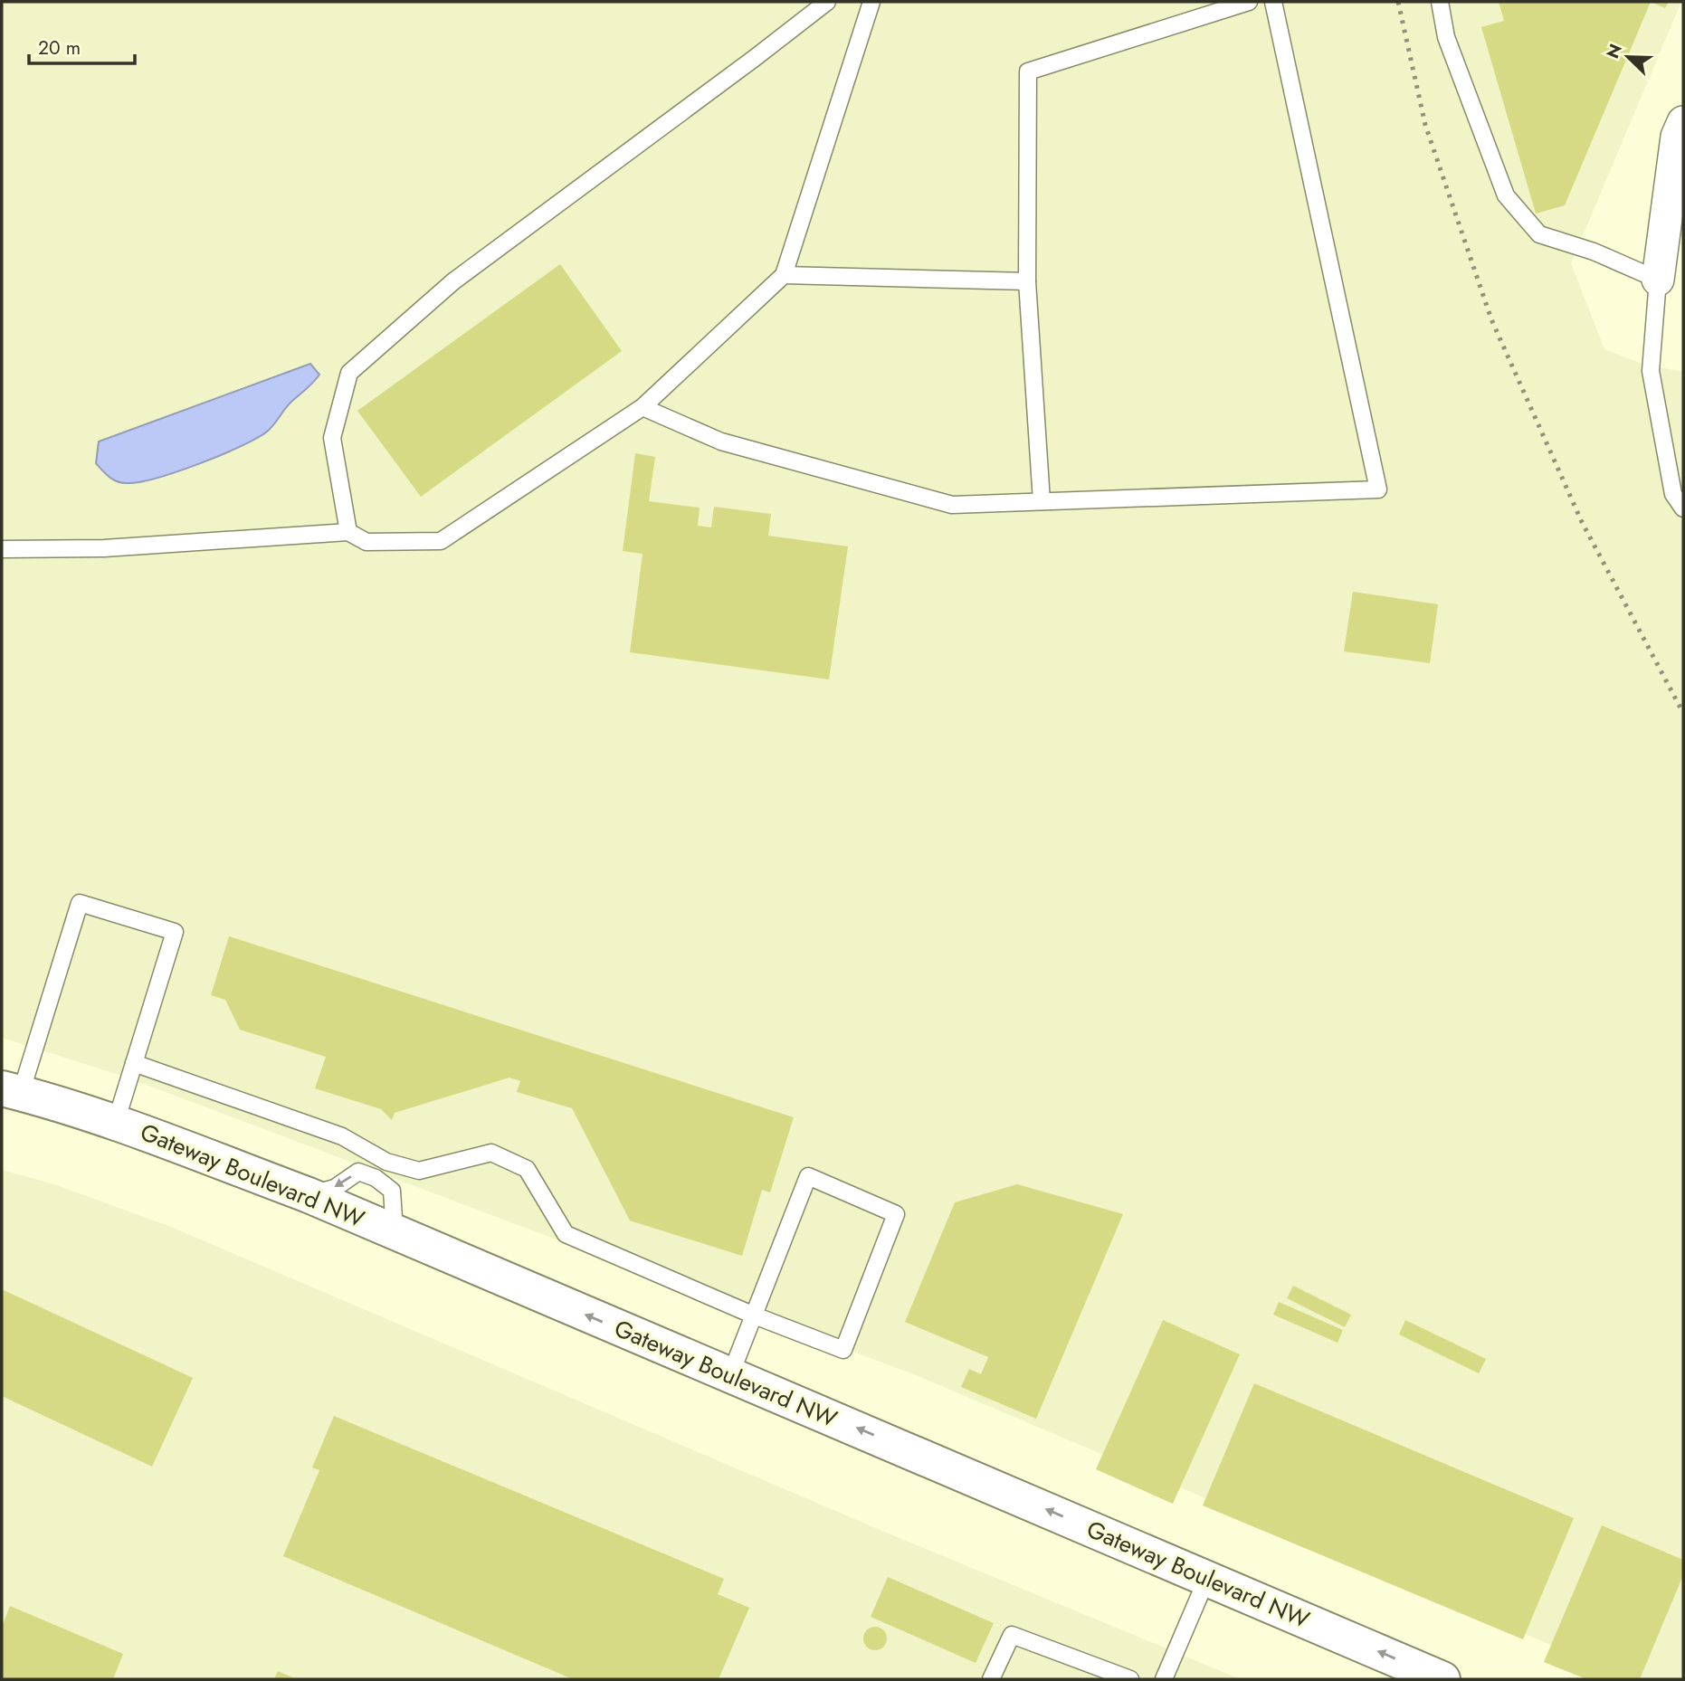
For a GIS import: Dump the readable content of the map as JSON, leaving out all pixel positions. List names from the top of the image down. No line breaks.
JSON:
{"streets":{"main road":["Gateway Boulevard NW"]},"one_way":["Gateway Boulevard NW"],"scale_bar":"20 m","north":"top left"}
